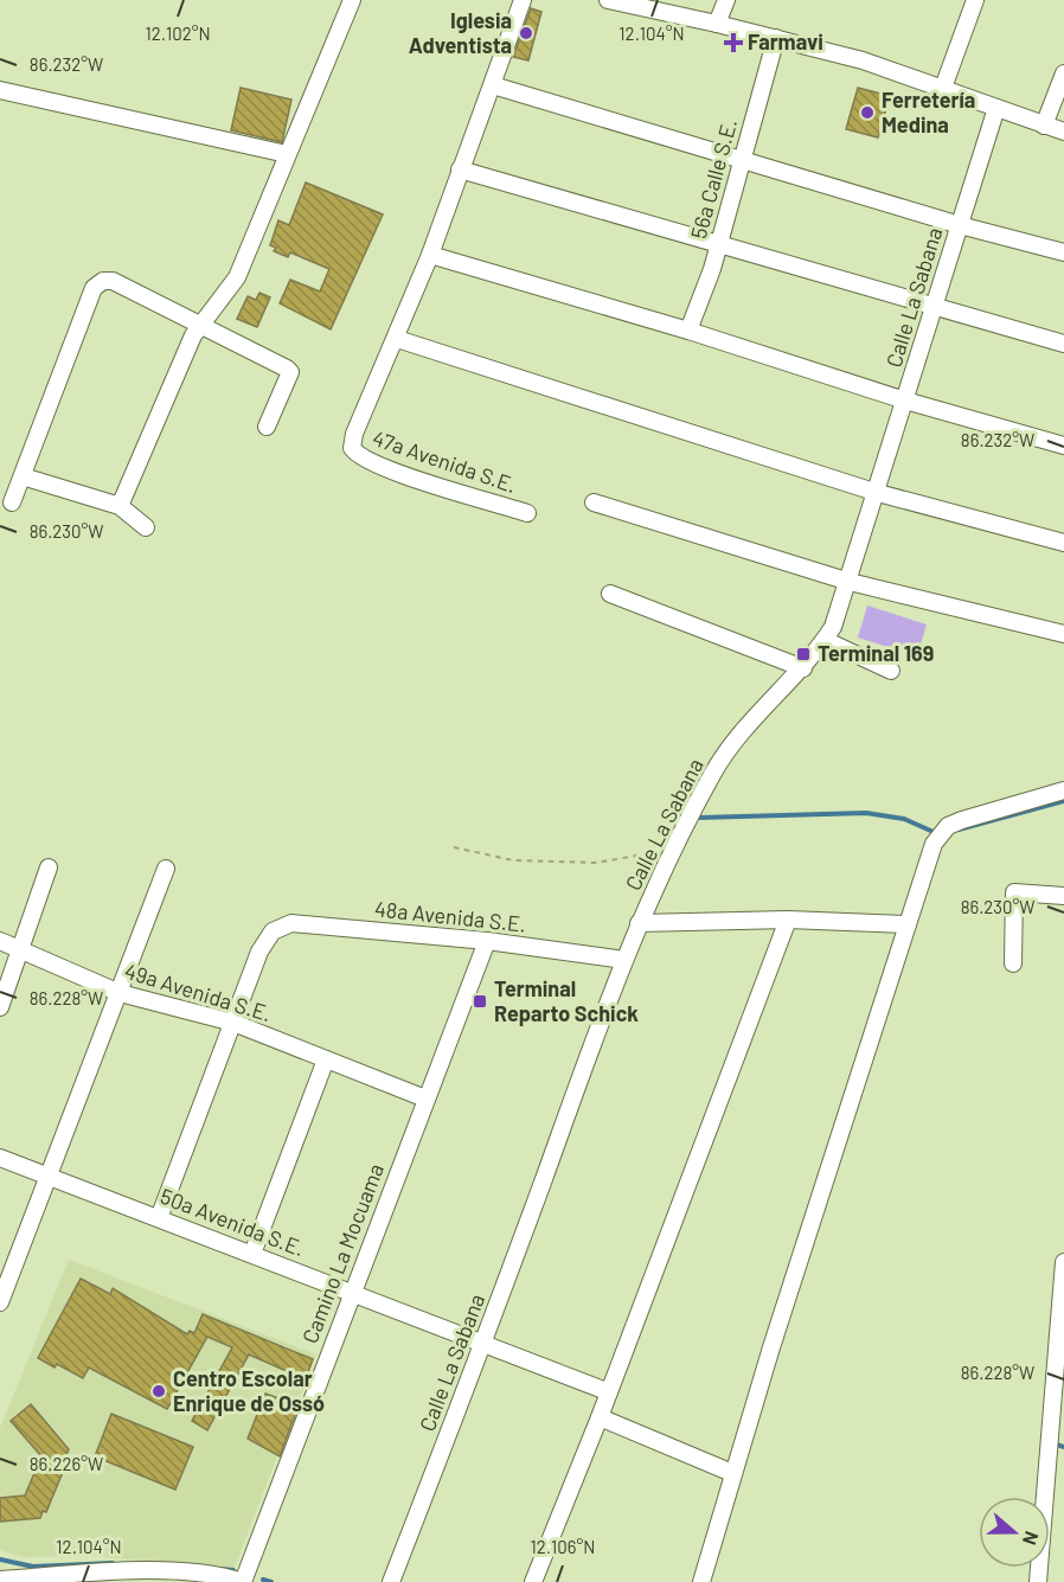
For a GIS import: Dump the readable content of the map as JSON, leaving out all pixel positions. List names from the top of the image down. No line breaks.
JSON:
{"streets":{"street":["56a Calle S.E.","Calle La Sabana","47a Avenida S.E.","48a Avenida S.E.","49a Avenida S.E.","50a Avenida S.E.","Camino La Mocuama"]},"crossings":[["Calle La Sabana","48a Avenida S.E."],["Calle La Sabana","50a Avenida S.E."],["48a Avenida S.E.","49a Avenida S.E."],["48a Avenida S.E.","Camino La Mocuama"],["49a Avenida S.E.","Camino La Mocuama"],["50a Avenida S.E.","Camino La Mocuama"]],"places":{"other":["Iglesia Adventista","Ferretería Medina","Centro Escolar Enrique de Ossó"],"health":["Farmavi"],"transit":["Terminal 169","Terminal Reparto Schick"]},"north":"right","coordinates":["12.102°N","12.104°N","86.232°W","86.230°W","86.228°W","86.226°W","12.106°N"]}
